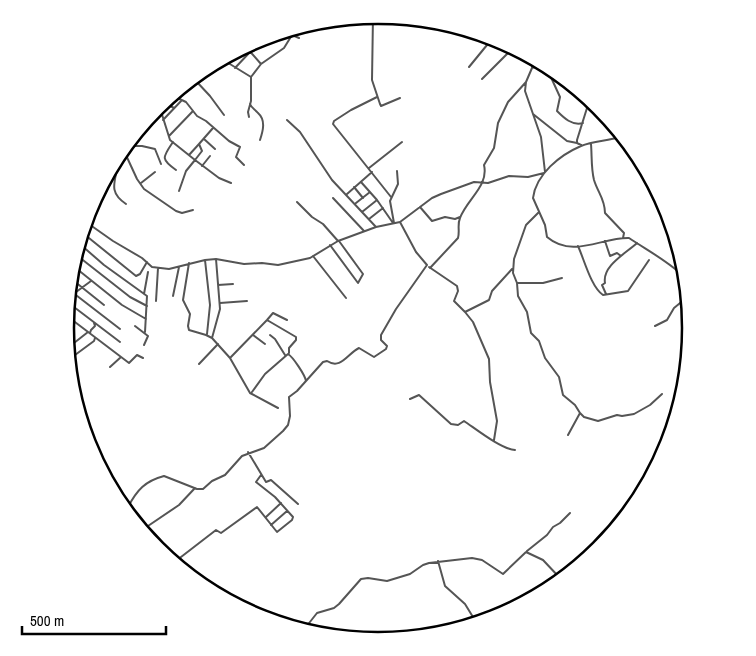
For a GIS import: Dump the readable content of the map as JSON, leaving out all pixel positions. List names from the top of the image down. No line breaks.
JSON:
{"scale_bar":"500 m"}
